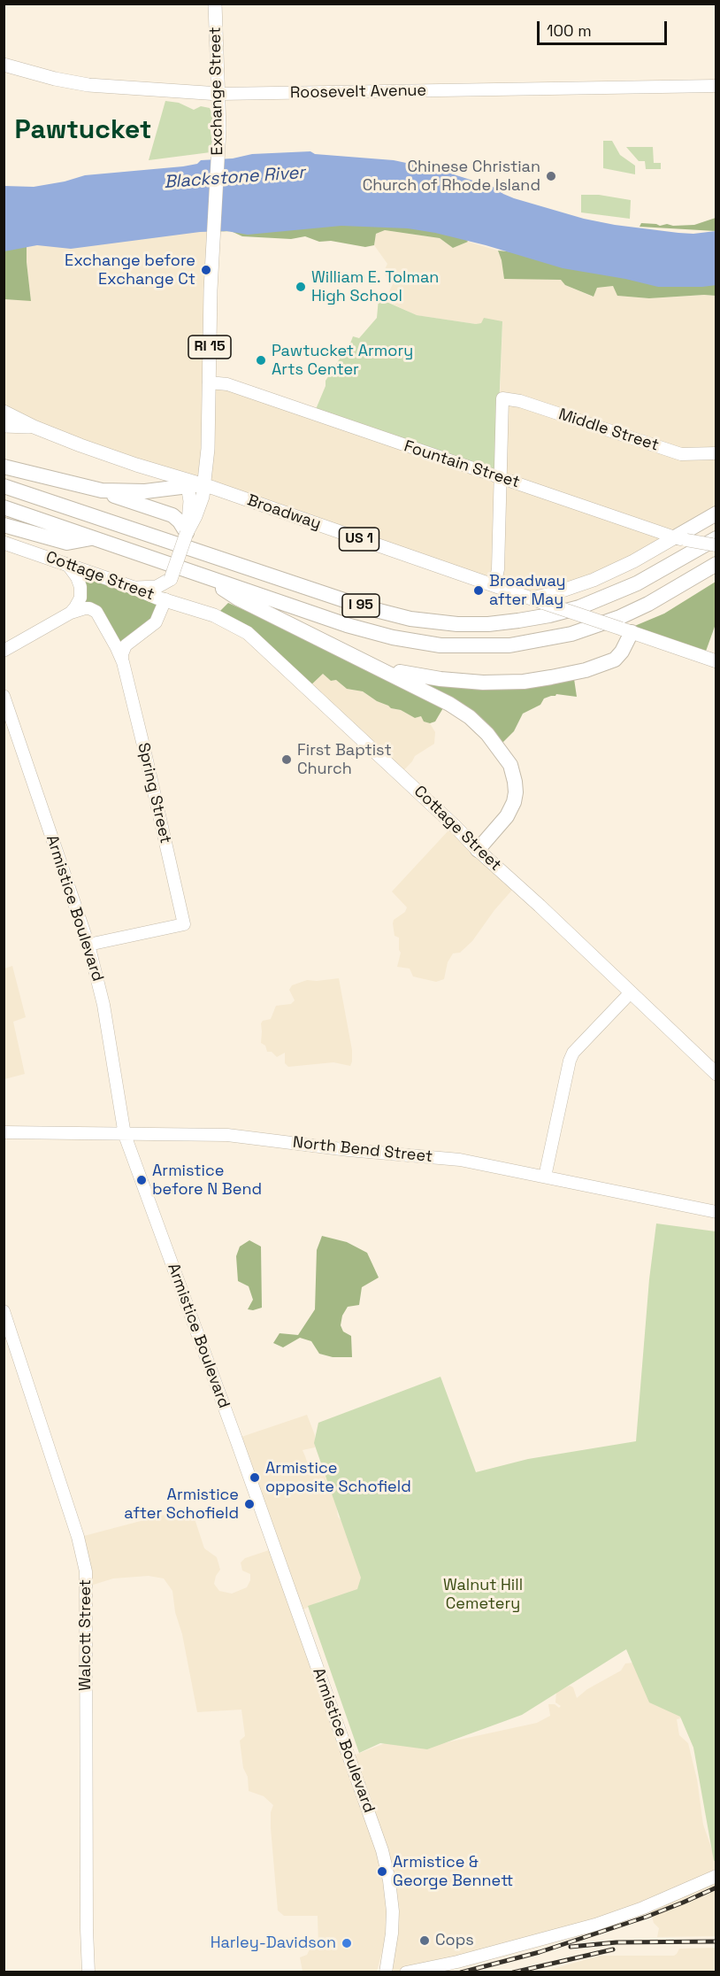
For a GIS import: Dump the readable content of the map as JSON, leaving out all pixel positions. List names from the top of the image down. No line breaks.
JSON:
{"streets":{"highway":["US 1","I 95"],"main road":["Exchange Street","Roosevelt Avenue","RI 15","Middle Street","Fountain Street","Broadway","Cottage Street","Spring Street","Armistice Boulevard","North Bend Street","Walcott Street"]},"crossings":[["Exchange Street","Roosevelt Avenue"],["Exchange Street","Fountain Street"],["Exchange Street","Broadway"],["Exchange Street","US 1"],["Exchange Street","Cottage Street"],["Exchange Street","Spring Street"],["Middle Street","Fountain Street"],["Broadway","US 1"],["Spring Street","Armistice Boulevard"],["Armistice Boulevard","North Bend Street"]],"districts":["Pawtucket"],"water":["Blackstone River"],"parks":["Walnut Hill Cemetery"],"places":["Chinese Christian Church of Rhode Island","Exchange before Exchange Ct","William E. Tolman High School","Pawtucket Armory Arts Center","Broadway after May","First Baptist Church","Armistice before N Bend","Armistice opposite Schofield","Armistice after Schofield","Armistice & George Bennett","Cops","Harley-Davidson"],"scale_bar":"100 m"}
